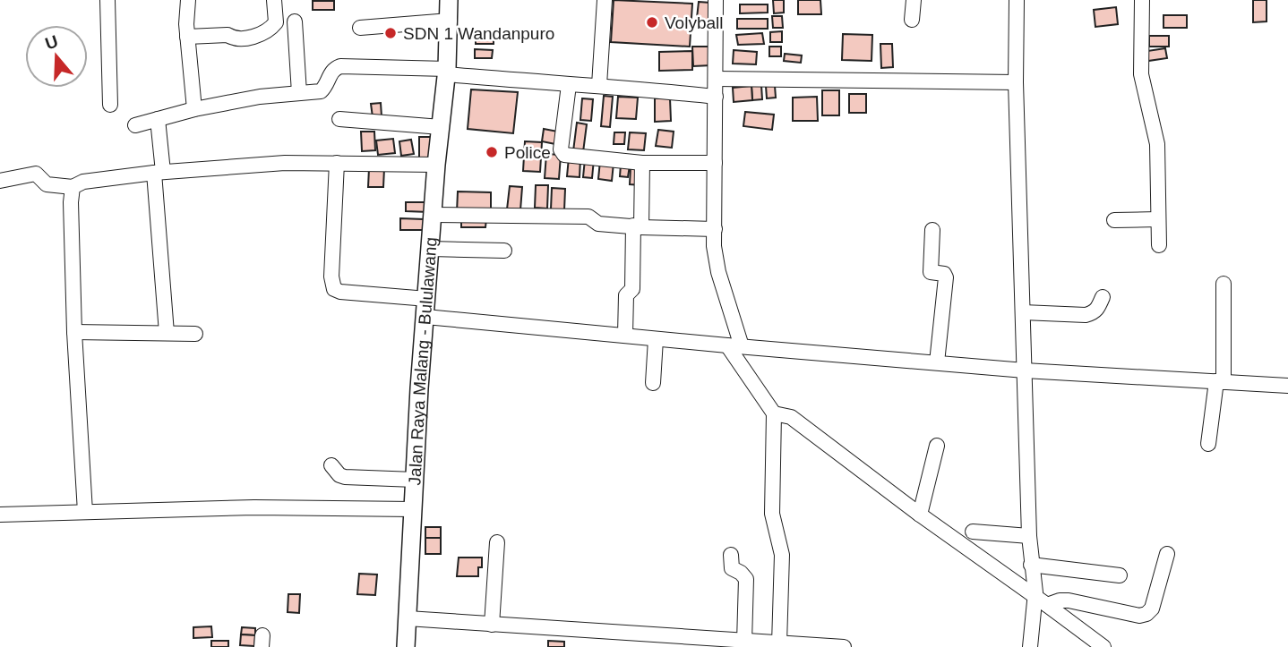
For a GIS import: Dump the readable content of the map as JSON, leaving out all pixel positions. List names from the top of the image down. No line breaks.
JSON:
{"streets":{"main road":["Jalan Raya Malang - Bululawang"]},"places":["Volyball","SDN 1 Wandanpuro","Police"],"north":"top"}
